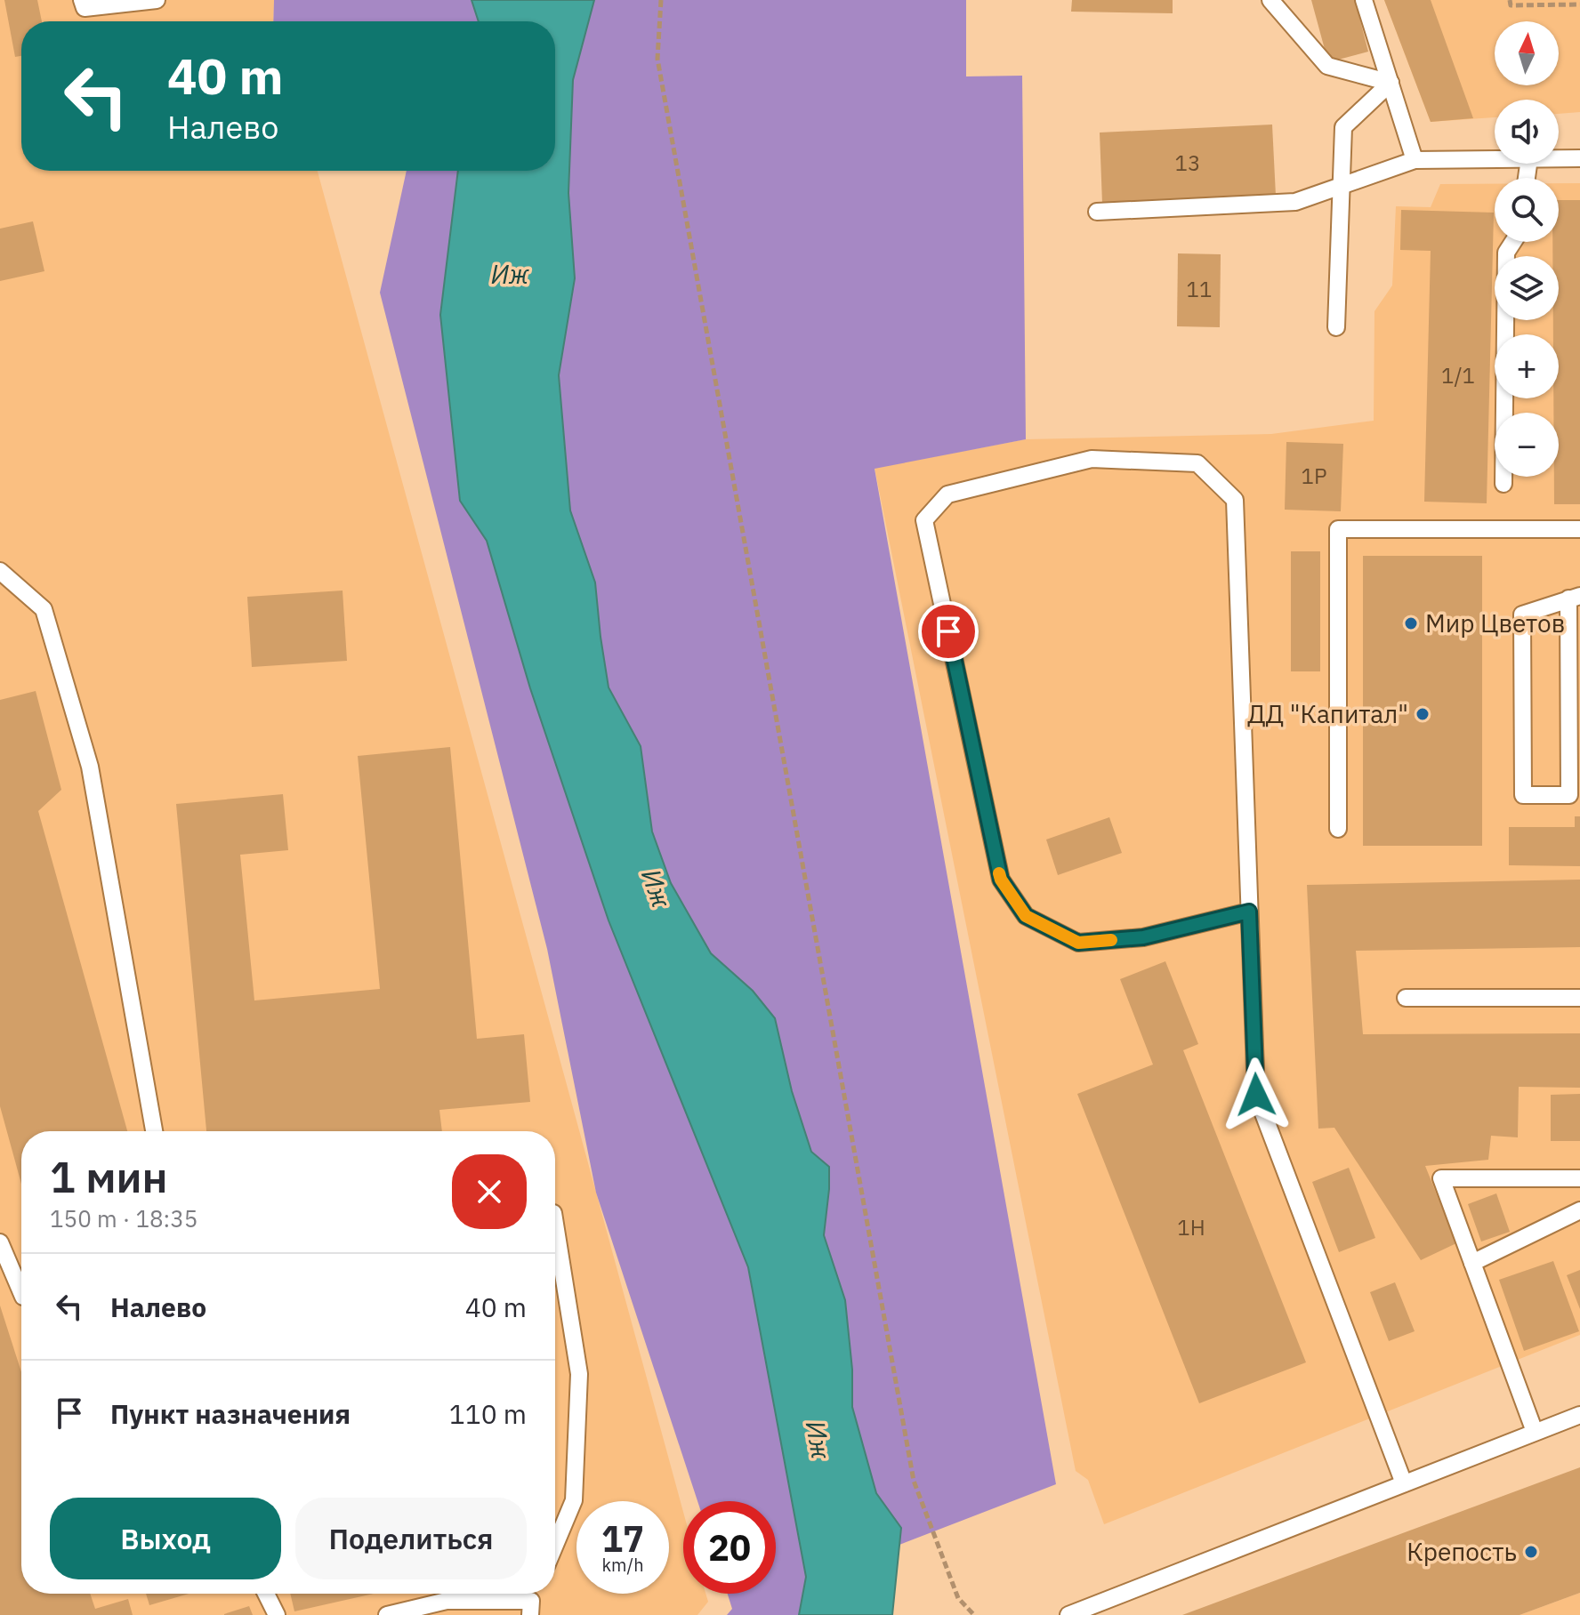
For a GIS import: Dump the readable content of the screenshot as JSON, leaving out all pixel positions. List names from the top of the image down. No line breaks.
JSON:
{"water":["Иж"],"places":["Мир Цветов","ДД \"Капитал\"","Крепость"],"house_numbers":["13","11","1/1","1Р","1Н"],"north":"top","page":{"map_buttons":["+","−"],"turn":["40 m","Налево"],"heading":["1 мин","150 m · 18:35"],"list":[{"name":"Налево","value":"40 m"},{"name":"Пункт назначения","value":"110 m"}],"buttons":["Выход","Поделиться"],"speed":"17 km/h","limit":"20"}}
